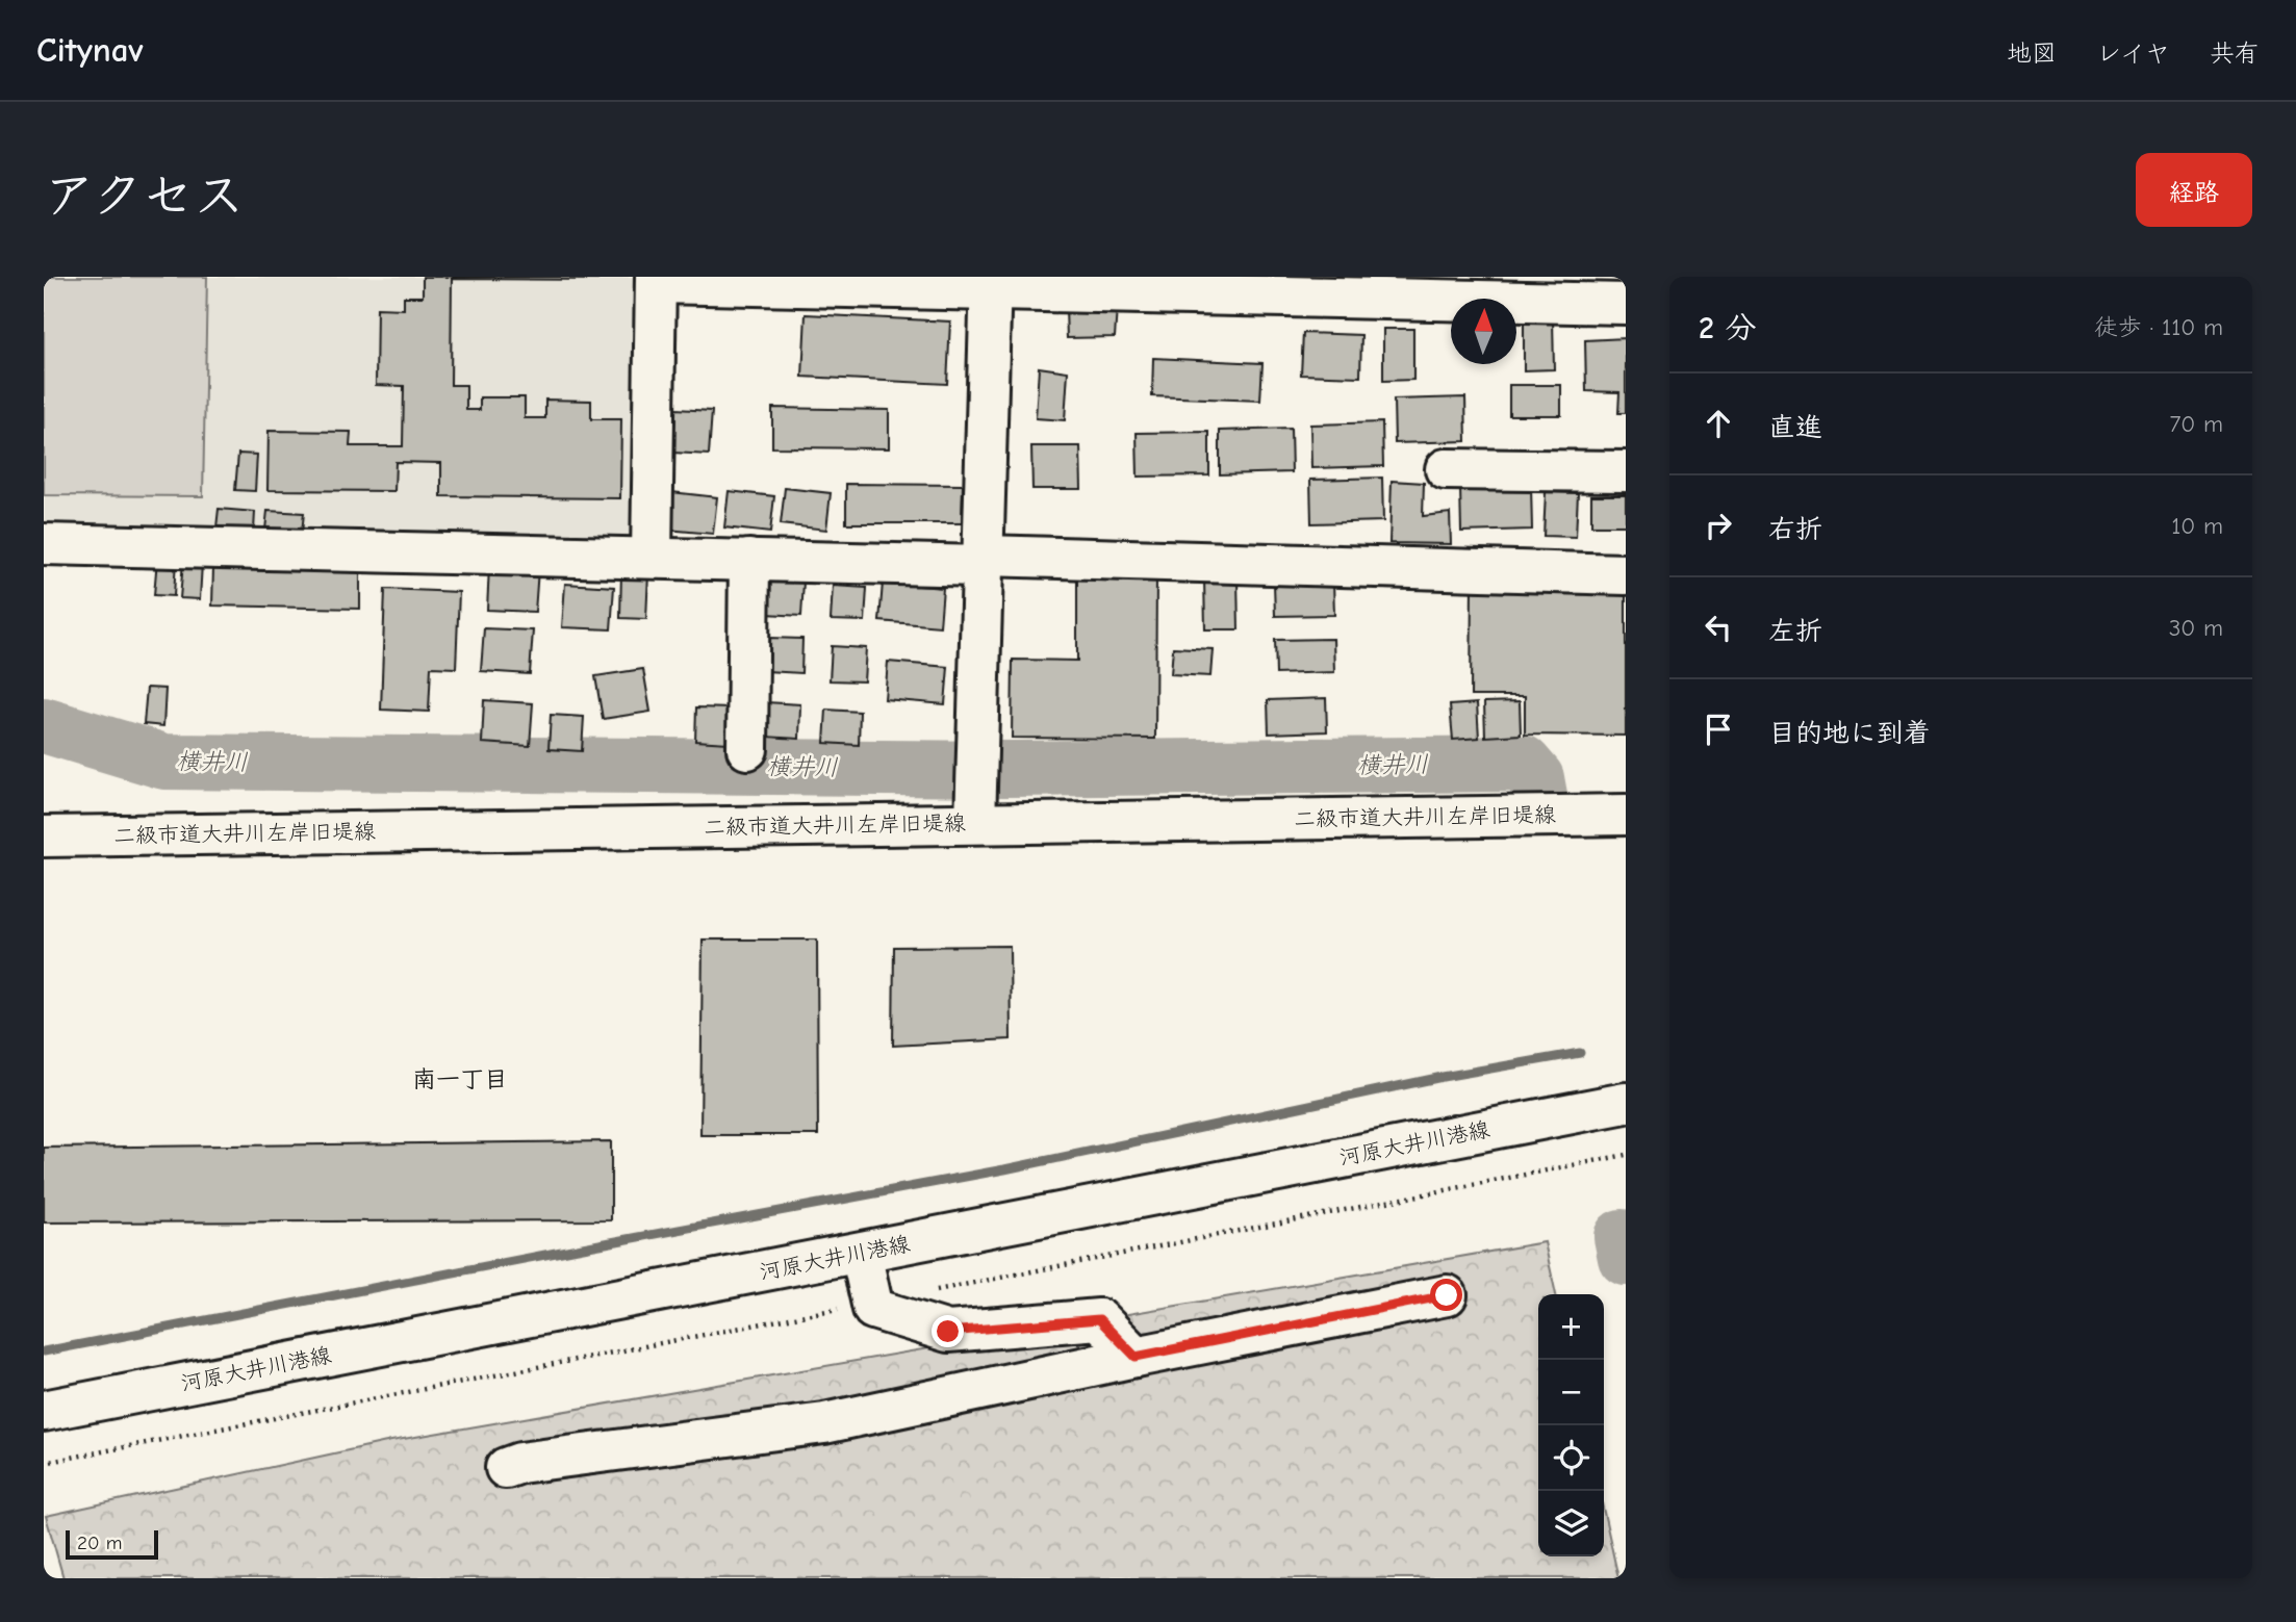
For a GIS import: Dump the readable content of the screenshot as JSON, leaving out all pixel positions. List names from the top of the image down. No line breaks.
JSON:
{"streets":{"street":["二級市道大井川左岸旧堤線","河原大井川港線"]},"districts":["南一丁目"],"water":["横井川"],"scale_bar":"20 m","north":"top","page":{"header":"Citynav","nav":["地図","レイヤ","共有"],"title":"アクセス","buttons":"経路","heading":["2 分","徒歩 · 110 m"],"list":[["直進","70 m"],["右折","10 m"],["左折","30 m"],"目的地に到着"],"map_buttons":["+","−"],"scale":"20 m"}}
